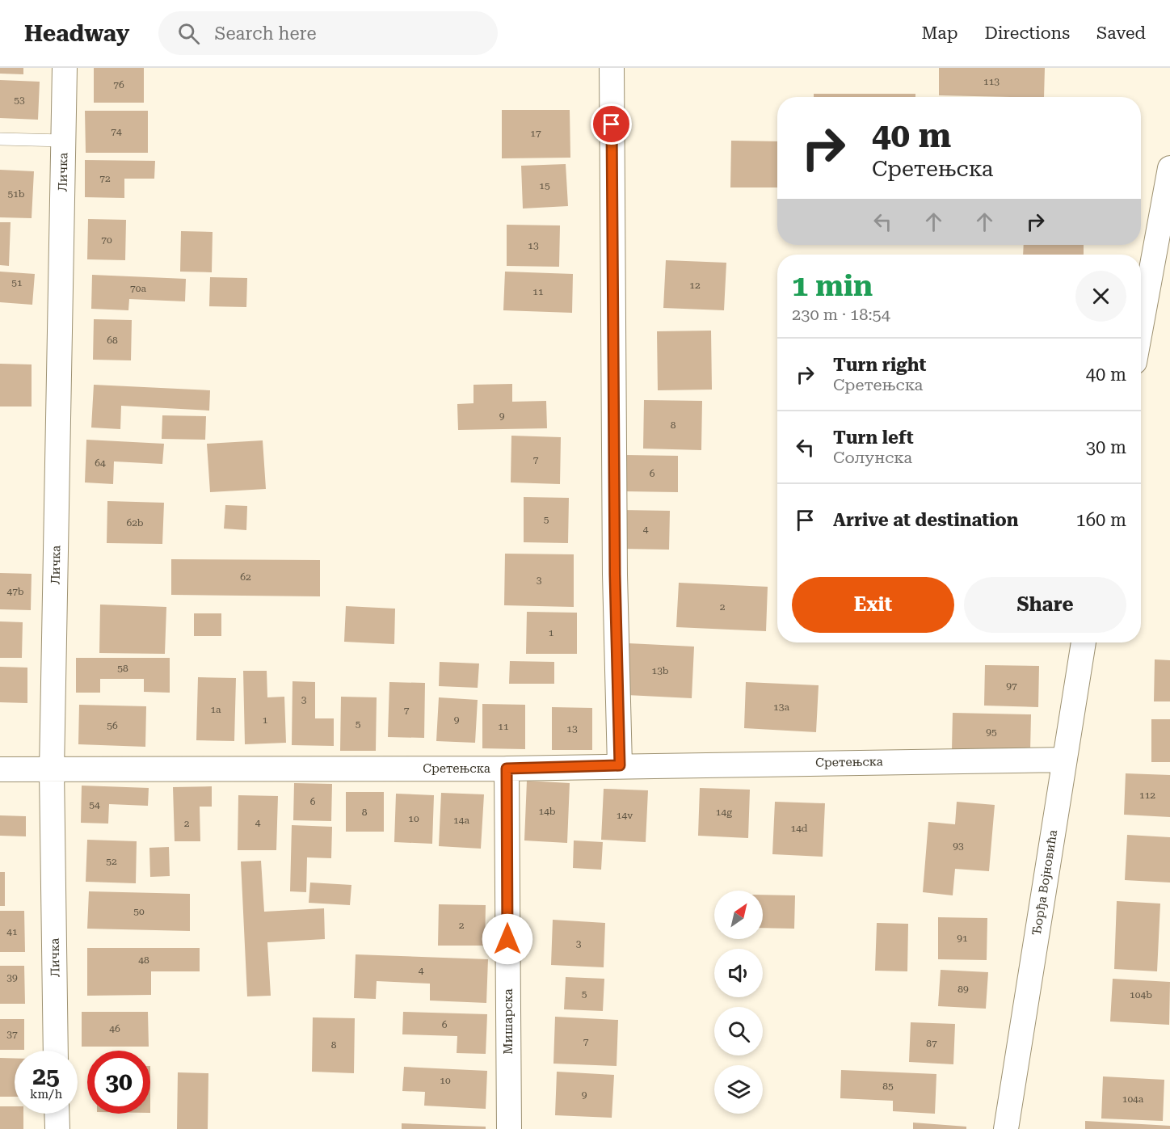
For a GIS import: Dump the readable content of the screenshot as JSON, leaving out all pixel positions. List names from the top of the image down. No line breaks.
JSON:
{"streets":{"street":["Личка","Сретењска","Ђорђа Војновића","Мишарска"]},"crossings":[["Личка","Сретењска"],["Сретењска","Ђорђа Војновића"],["Сретењска","Мишарска"]],"house_numbers":["113","76","53","74","17","72","15","51b","70","13","51","12","70a","11","68","9","8","7","64","6","5","62b","4","62","3","47b","2","1","58","13b","97","3","13a","1a","7","1","9","5","56","11","13","95","112","6","54","14b","8","14g","14v","10","14a","4","2","14d","93","52","50","2","41","91","3","48","4","39","89","5","104b","6","46","37","7","87","8","10","85","9","104a"],"north":"top right","page":{"header":"Headway","search":"Search here","nav":["Map","Directions","Saved"],"turn":["40 m","Сретењска"],"heading":["1 min","230 m · 18:54"],"list":[{"name":"Turn right","note":"Сретењска","value":"40 m"},{"name":"Turn left","note":"Солунска","value":"30 m"},{"name":"Arrive at destination","value":"160 m"}],"buttons":["Exit","Share"],"speed":"25 km/h","limit":"30"}}
